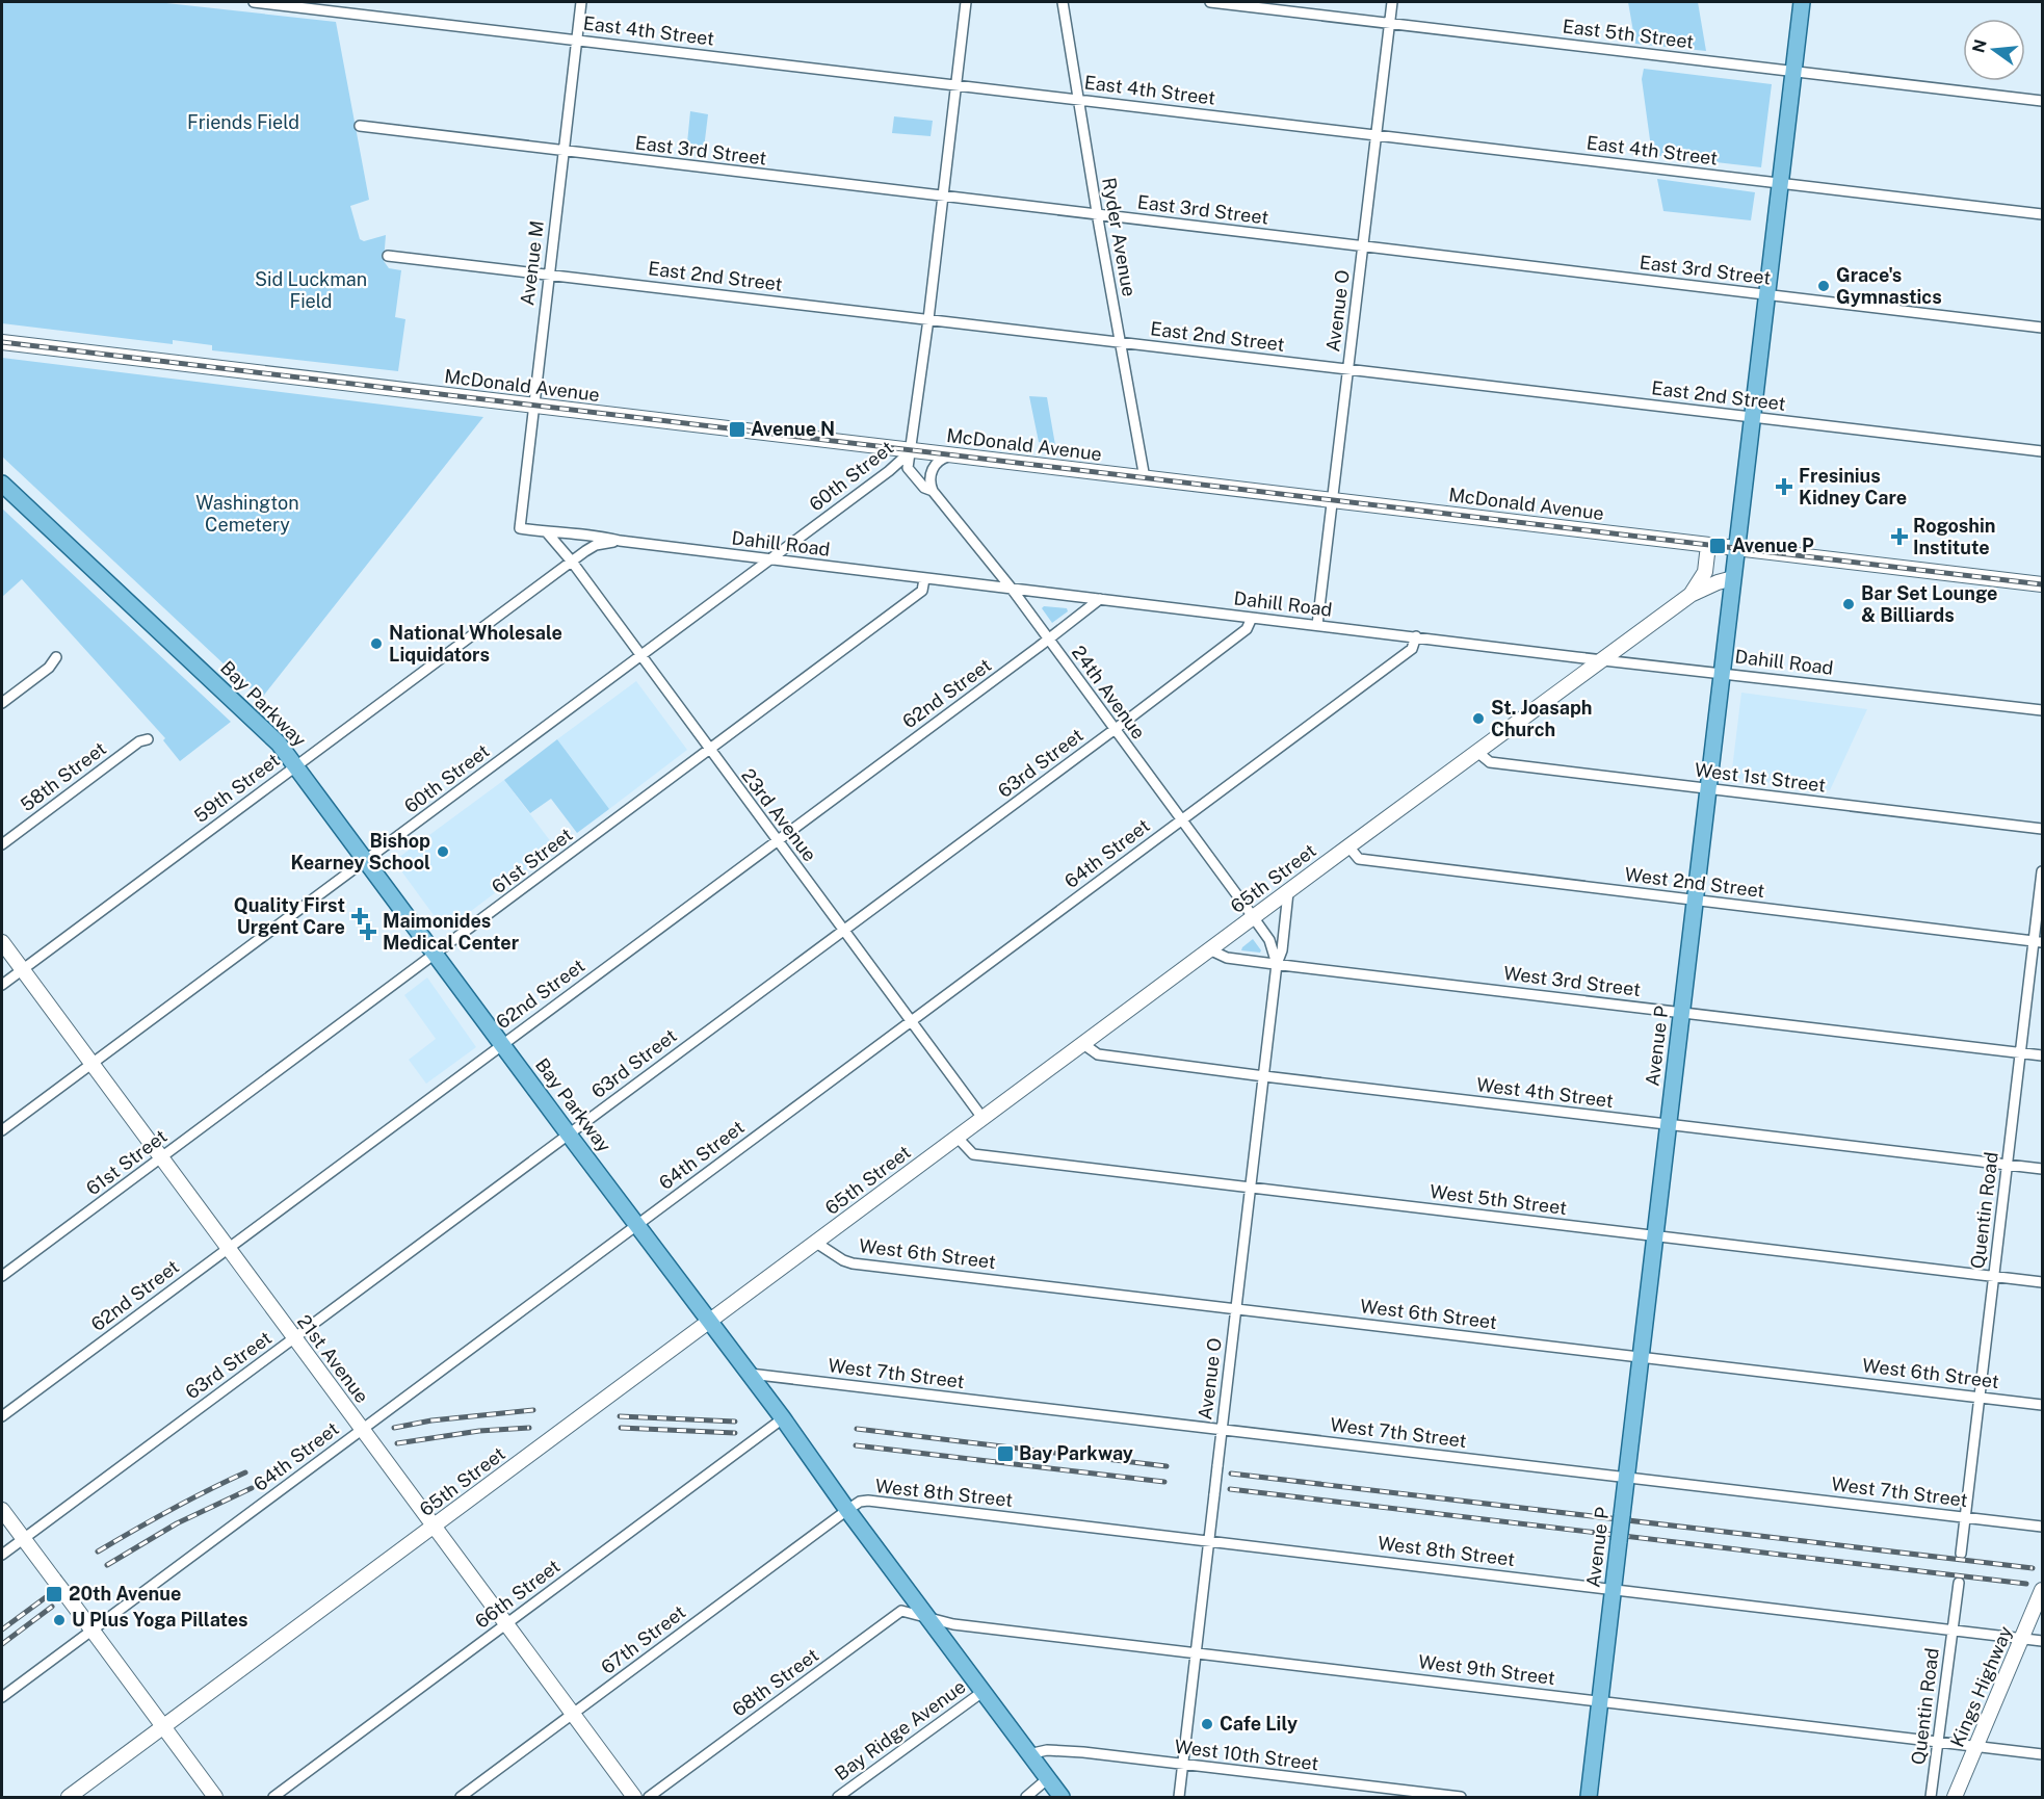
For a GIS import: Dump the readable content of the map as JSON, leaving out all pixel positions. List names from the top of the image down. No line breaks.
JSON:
{"streets":{"main road":["McDonald Avenue","Bay Parkway","65th Street","Avenue P","21st Avenue","Kings Highway"],"street":["East 4th Street","East 5th Street","East 3rd Street","Ryder Avenue","Avenue M","East 2nd Street","Avenue O","60th Street","Dahill Road","24th Avenue","62nd Street","63rd Street","58th Street","West 1st Street","59th Street","23rd Avenue","64th Street","61st Street","West 2nd Street","West 3rd Street","West 4th Street","West 5th Street","Quentin Road","West 6th Street","West 7th Street","West 8th Street","66th Street","67th Street","West 9th Street","68th Street","Bay Ridge Avenue","West 10th Street"]},"crossings":[["East 4th Street","Ryder Avenue"],["East 4th Street","Avenue M"],["East 4th Street","Avenue O"],["East 4th Street","Avenue P"],["East 5th Street","Avenue O"],["East 5th Street","Avenue P"],["East 3rd Street","Ryder Avenue"],["East 3rd Street","Avenue M"],["East 3rd Street","Avenue O"],["East 3rd Street","Avenue P"],["Ryder Avenue","East 2nd Street"],["Ryder Avenue","McDonald Avenue"],["Avenue M","East 2nd Street"],["Avenue M","McDonald Avenue"],["Avenue M","Dahill Road"],["East 2nd Street","Avenue O"],["East 2nd Street","Avenue P"],["Avenue O","McDonald Avenue"],["Avenue O","Dahill Road"],["Avenue O","24th Avenue"],["Avenue O","65th Street"],["Avenue O","West 3rd Street"],["Avenue O","West 4th Street"],["Avenue O","West 5th Street"],["Avenue O","West 6th Street"],["Avenue O","West 7th Street"],["Avenue O","West 8th Street"],["Avenue O","West 9th Street"],["Avenue O","West 10th Street"],["McDonald Avenue","60th Street"],["McDonald Avenue","24th Avenue"],["McDonald Avenue","65th Street"],["McDonald Avenue","Avenue P"],["60th Street","Dahill Road"],["60th Street","24th Avenue"],["60th Street","Bay Parkway"],["60th Street","23rd Avenue"],["60th Street","21st Avenue"],["Dahill Road","24th Avenue"],["Dahill Road","62nd Street"],["Dahill Road","63rd Street"],["Dahill Road","59th Street"],["Dahill Road","23rd Avenue"],["Dahill Road","64th Street"],["Dahill Road","61st Street"],["Dahill Road","65th Street"],["Dahill Road","Avenue P"],["24th Avenue","62nd Street"],["24th Avenue","63rd Street"],["24th Avenue","64th Street"],["24th Avenue","65th Street"],["62nd Street","Bay Parkway"],["62nd Street","23rd Avenue"],["62nd Street","21st Avenue"],["Bay Parkway","63rd Street"],["Bay Parkway","59th Street"],["Bay Parkway","64th Street"],["Bay Parkway","61st Street"],["Bay Parkway","65th Street"],["Bay Parkway","West 7th Street"],["Bay Parkway","West 8th Street"],["Bay Parkway","66th Street"],["Bay Parkway","67th Street"],["Bay Parkway","West 9th Street"],["Bay Parkway","68th Street"],["Bay Parkway","Bay Ridge Avenue"],["Bay Parkway","West 10th Street"],["63rd Street","23rd Avenue"],["63rd Street","21st Avenue"],["West 1st Street","65th Street"],["West 1st Street","Avenue P"],["59th Street","23rd Avenue"],["59th Street","21st Avenue"],["23rd Avenue","64th Street"],["23rd Avenue","61st Street"],["23rd Avenue","65th Street"],["64th Street","21st Avenue"],["61st Street","21st Avenue"],["65th Street","West 2nd Street"],["65th Street","West 3rd Street"],["65th Street","Avenue P"],["65th Street","West 4th Street"],["65th Street","West 5th Street"],["65th Street","West 6th Street"],["65th Street","21st Avenue"],["West 2nd Street","Avenue P"],["West 2nd Street","Quentin Road"],["West 3rd Street","Avenue P"],["West 3rd Street","Quentin Road"],["Avenue P","West 4th Street"],["Avenue P","West 5th Street"],["Avenue P","West 6th Street"],["Avenue P","West 7th Street"],["Avenue P","West 8th Street"],["Avenue P","West 9th Street"],["West 4th Street","Quentin Road"],["West 5th Street","Quentin Road"],["Quentin Road","West 6th Street"],["Quentin Road","West 7th Street"],["Quentin Road","West 8th Street"],["Quentin Road","West 9th Street"],["21st Avenue","66th Street"],["21st Avenue","67th Street"],["West 8th Street","67th Street"],["West 8th Street","Kings Highway"],["West 9th Street","68th Street"],["West 9th Street","Kings Highway"]],"parks":["Friends Field","Sid Luckman Field","Washington Cemetery"],"places":{"other":["Grace's Gymnastics","Bar Set Lounge & Billiards","National Wholesale Liquidators","St. Joasaph Church","Bishop Kearney School","U Plus Yoga Pillates","Cafe Lily"],"transit":["Avenue N","Avenue P","Bay Parkway","20th Avenue"],"health":["Fresinius Kidney Care","Rogoshin Institute","Quality First Urgent Care","Maimonides Medical Center"]},"north":"left"}
